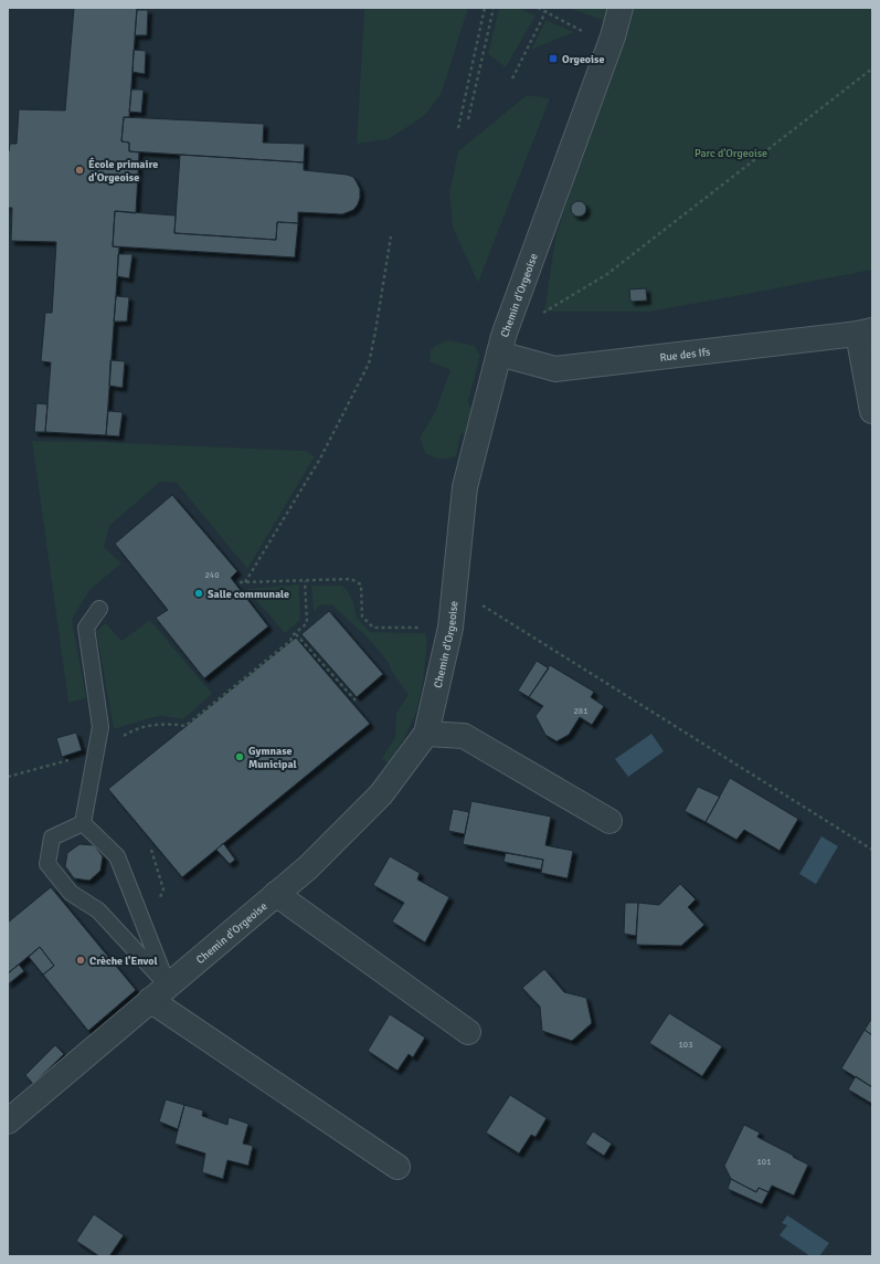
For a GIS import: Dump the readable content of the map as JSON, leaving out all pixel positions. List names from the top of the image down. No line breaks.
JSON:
{"streets":{"street":["Chemin d'Orgeoise","Rue des Ifs"]},"crossings":[["Chemin d'Orgeoise","Rue des Ifs"]],"parks":["Parc d'Orgeoise"],"places":{"transit":["Orgeoise"],"other":["École primaire d'Orgeoise","Salle communale","Gymnase Municipal","Crèche l'Envol"]},"house_numbers":["240","281","103","101"]}
